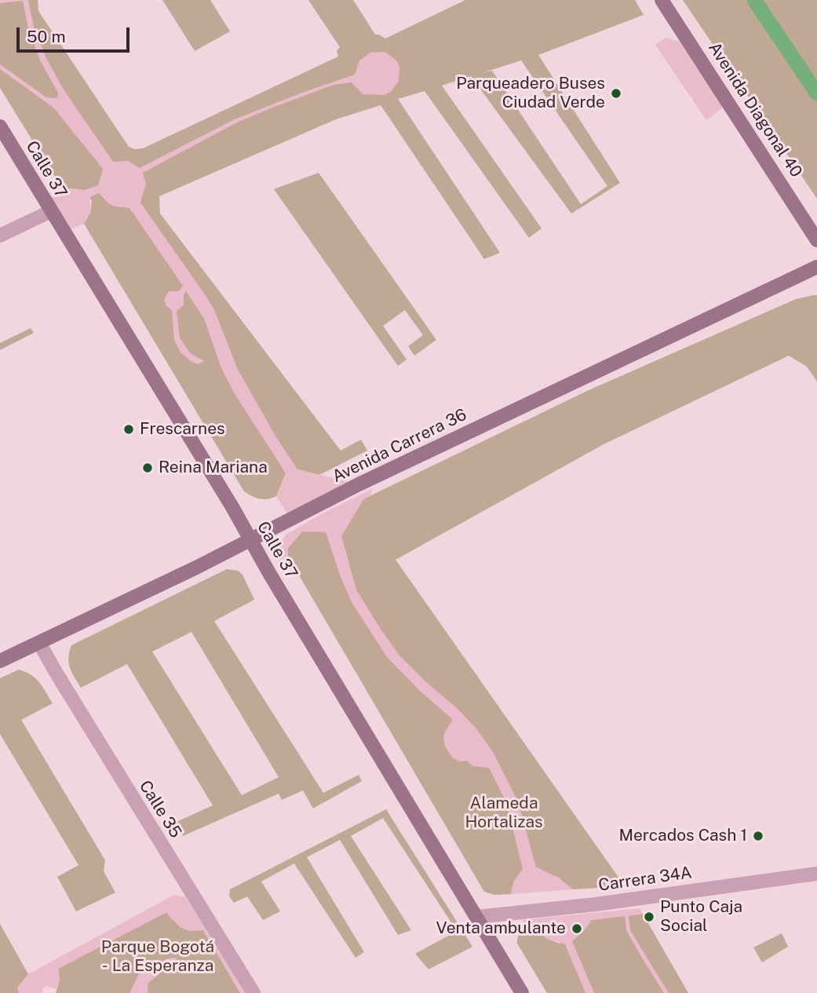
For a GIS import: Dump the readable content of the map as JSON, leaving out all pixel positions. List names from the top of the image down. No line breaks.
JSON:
{"streets":{"main road":["Avenida Diagonal 40","Calle 37","Avenida Carrera 36"],"street":["Calle 35","Carrera 34A"]},"crossings":[["Calle 37","Avenida Carrera 36"],["Calle 37","Carrera 34A"],["Avenida Carrera 36","Calle 35"]],"parks":["Alameda Hortalizas","Parque Bogotá - La Esperanza"],"places":["Parqueadero Buses Ciudad Verde","Frescarnes","Reina Mariana","Mercados Cash 1","Punto Caja Social","Venta ambulante"],"scale_bar":"50 m"}
